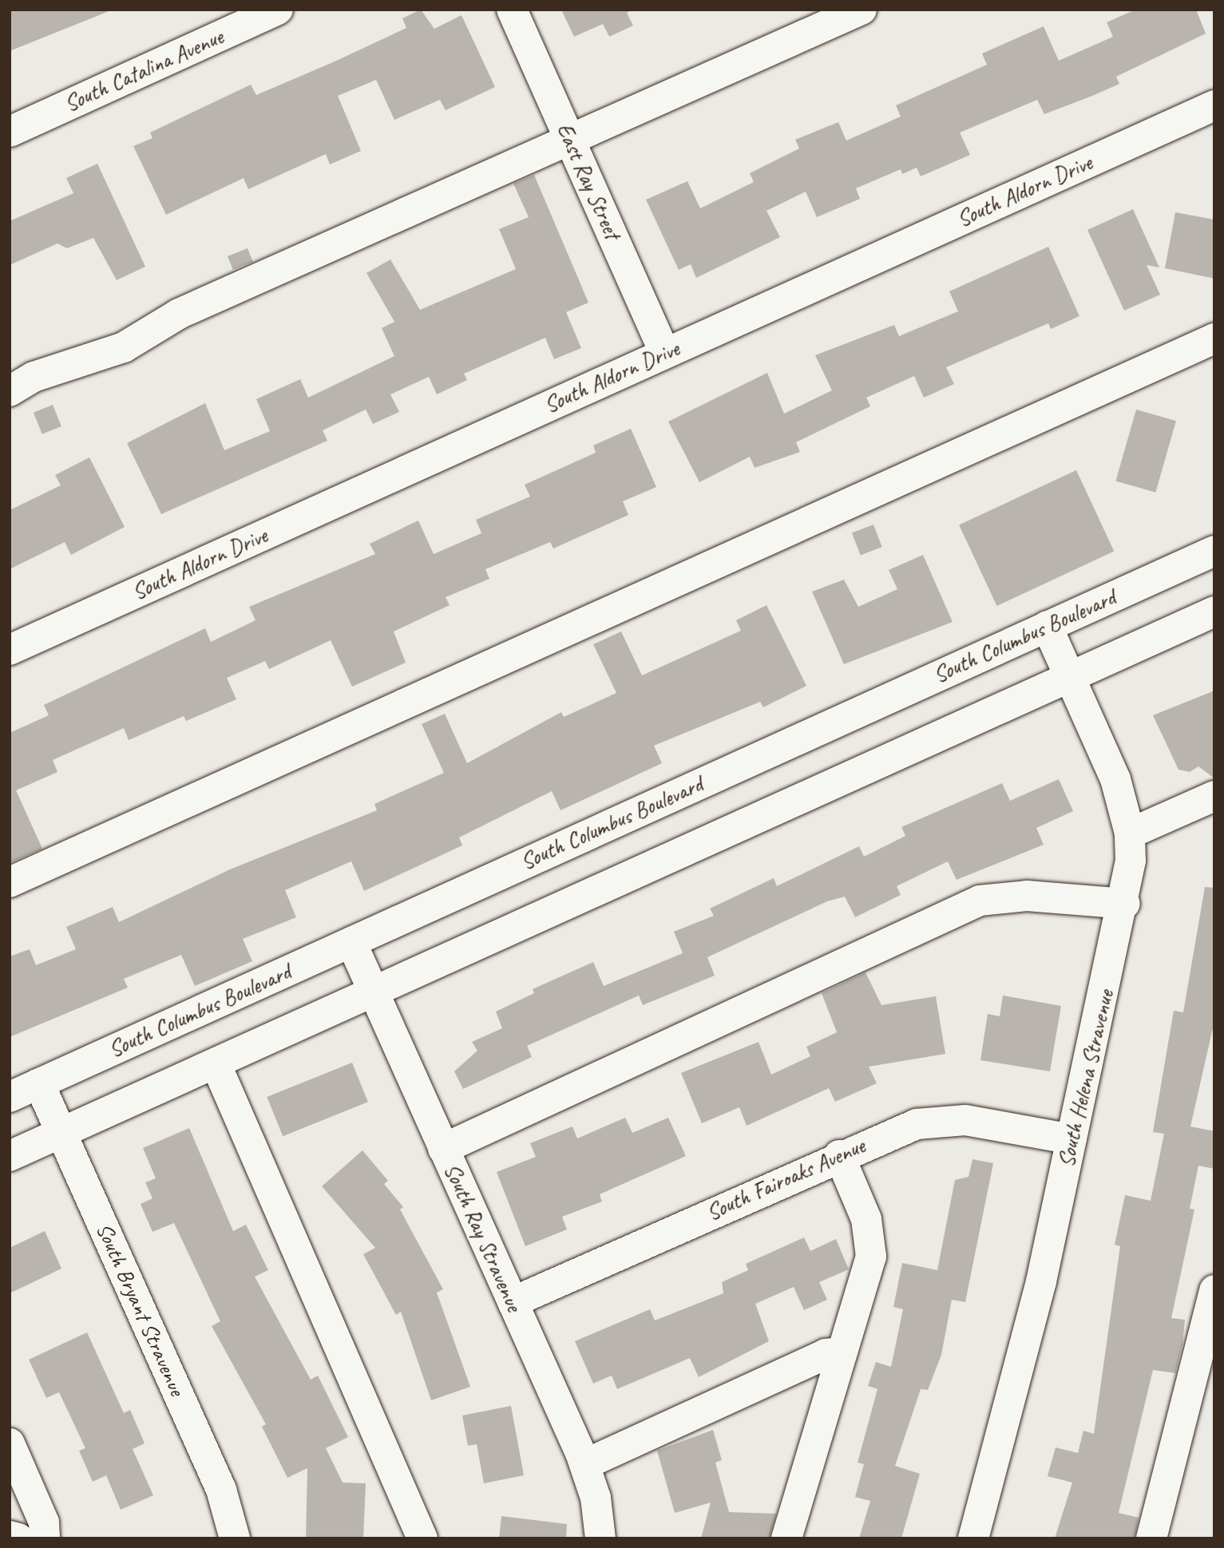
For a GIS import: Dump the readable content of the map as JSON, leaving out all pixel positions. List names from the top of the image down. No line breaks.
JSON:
{"streets":{"street":["South Catalina Avenue","East Ray Street","South Aldorn Drive","South Columbus Boulevard","South Helena Stravenue","South Fairoaks Avenue","South Ray Stravenue","South Bryant Stravenue"]},"crossings":[["East Ray Street","South Aldorn Drive"],["South Columbus Boulevard","South Helena Stravenue"],["South Columbus Boulevard","South Ray Stravenue"],["South Columbus Boulevard","South Bryant Stravenue"],["South Helena Stravenue","South Fairoaks Avenue"],["South Fairoaks Avenue","South Ray Stravenue"]]}
